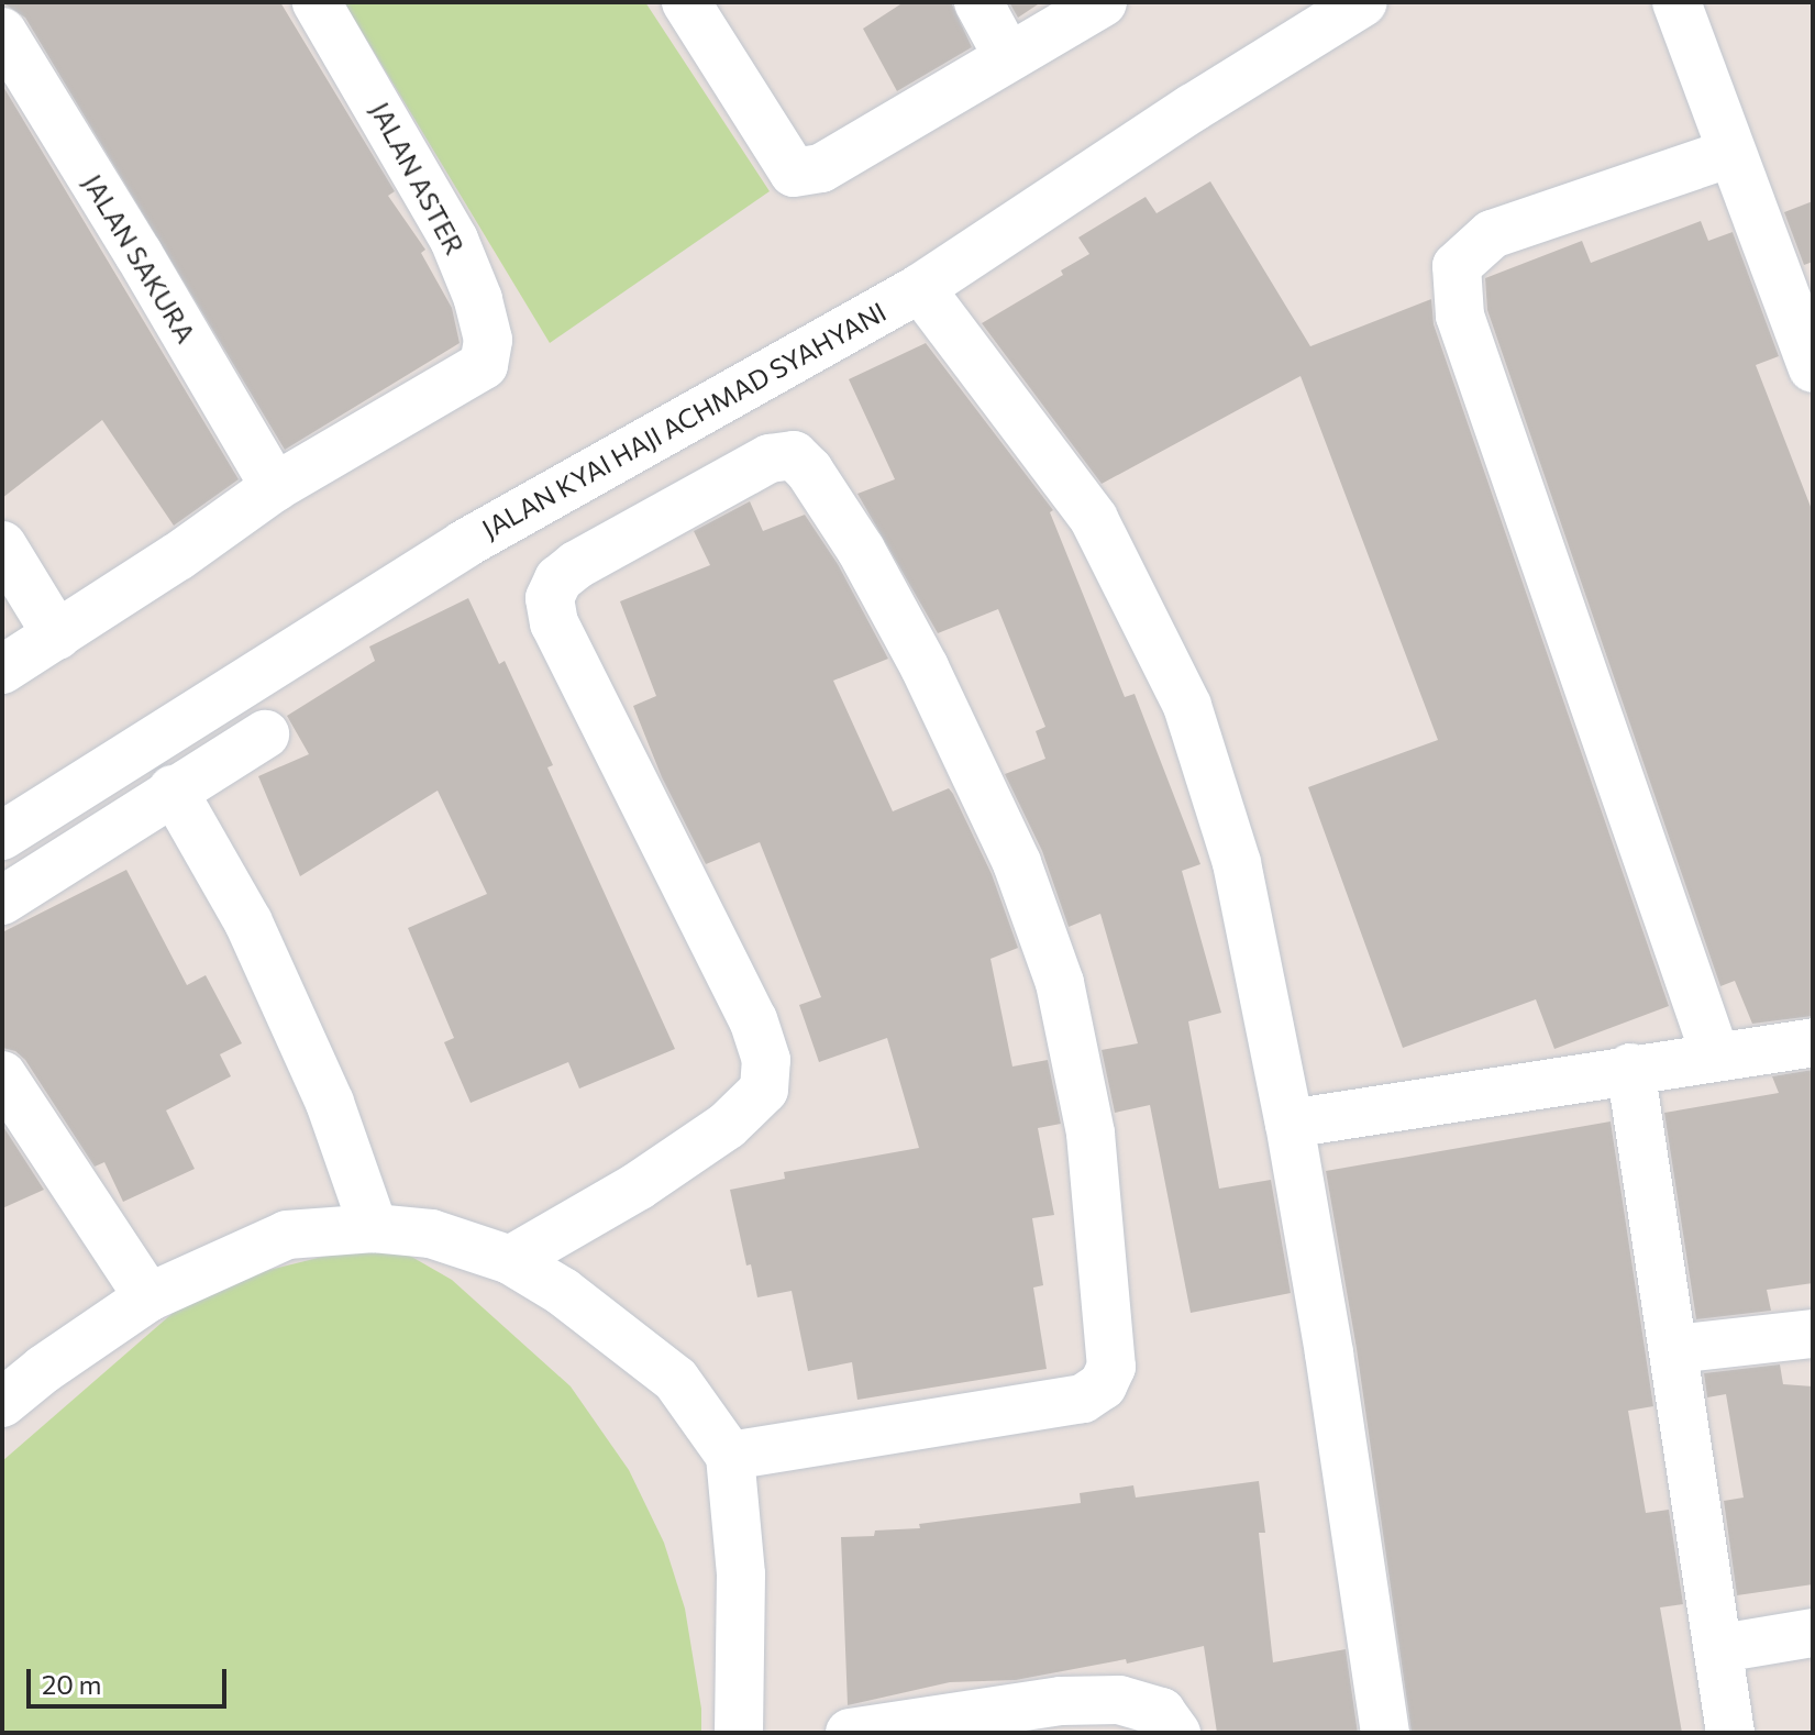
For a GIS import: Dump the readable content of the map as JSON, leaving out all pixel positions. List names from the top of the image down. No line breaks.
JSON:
{"streets":{"street":["JALAN ASTER","JALAN SAKURA","JALAN KYAI HAJI ACHMAD SYAHYANI"]},"crossings":[["JALAN ASTER","JALAN SAKURA"]],"scale_bar":"20 m"}
